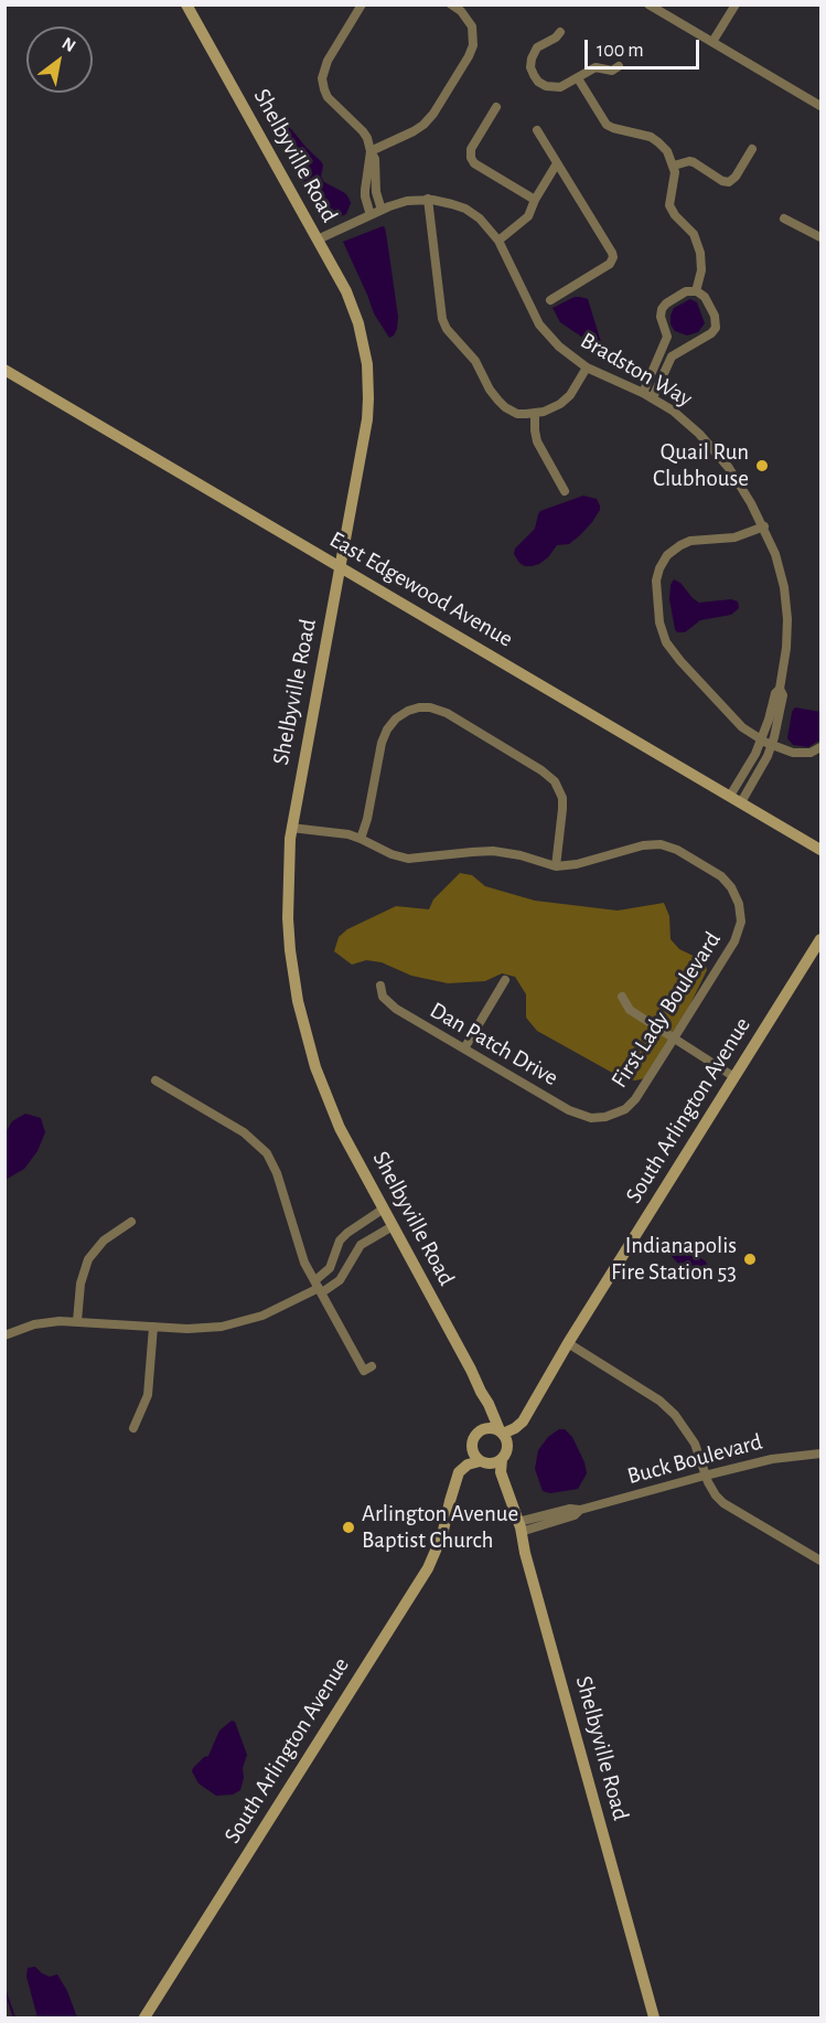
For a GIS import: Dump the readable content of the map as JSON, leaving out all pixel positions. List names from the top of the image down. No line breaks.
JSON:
{"streets":{"main road":["Shelbyville Road","East Edgewood Avenue","South Arlington Avenue"],"street":["Bradston Way","First Lady Boulevard","Dan Patch Drive","Buck Boulevard"]},"crossings":[["Shelbyville Road","Bradston Way"],["Shelbyville Road","East Edgewood Avenue"],["Shelbyville Road","Buck Boulevard"],["Bradston Way","East Edgewood Avenue"],["First Lady Boulevard","Dan Patch Drive"]],"places":["Quail Run Clubhouse","Indianapolis Fire Station 53","Arlington Avenue Baptist Church"],"scale_bar":"100 m","north":"top right"}
